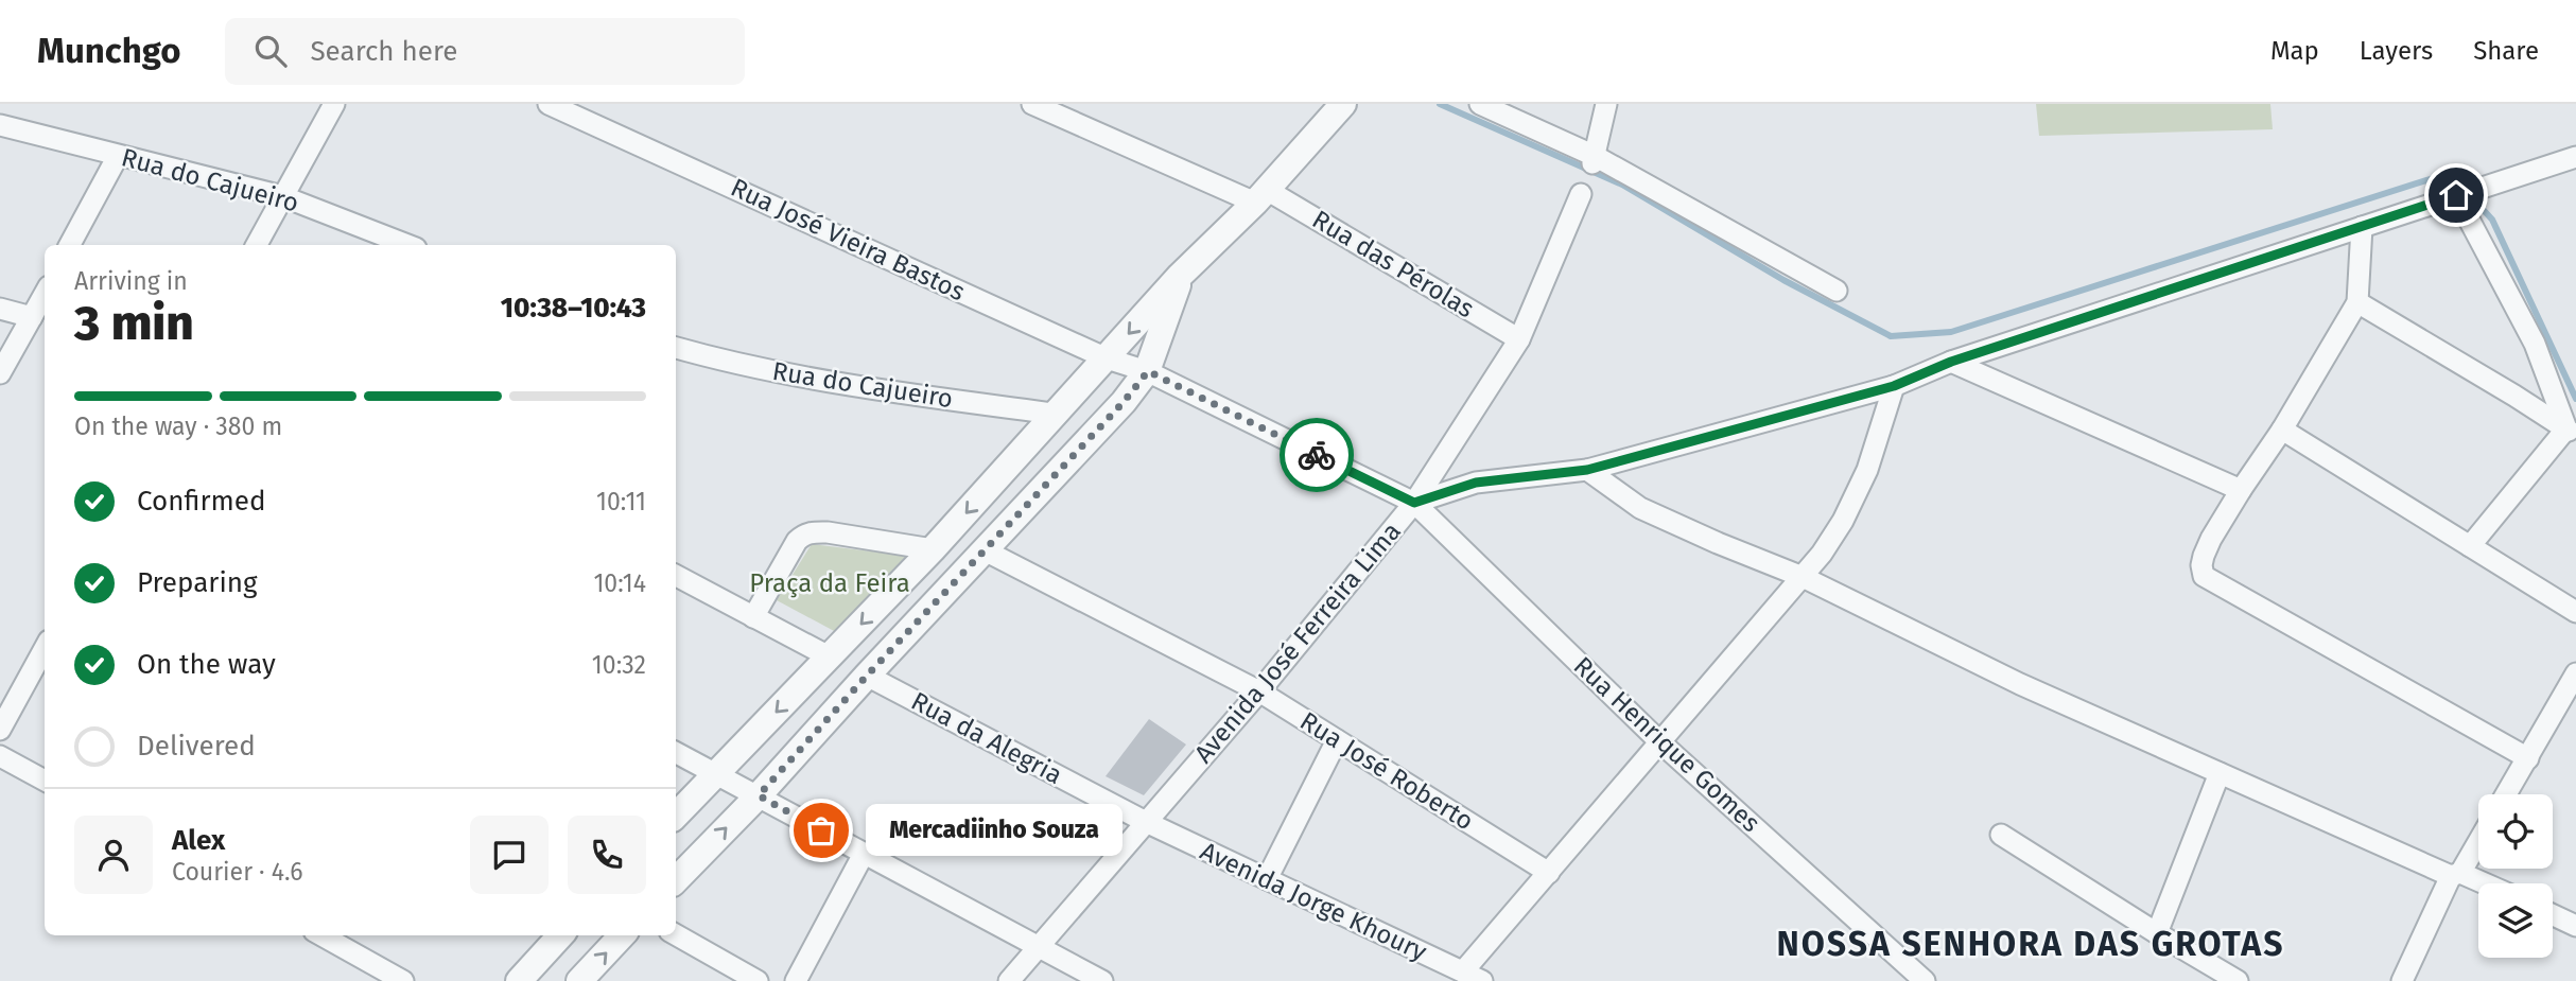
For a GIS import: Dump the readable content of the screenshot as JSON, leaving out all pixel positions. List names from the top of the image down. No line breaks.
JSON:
{"streets":{"street":["Rua do Cajueiro","Rua José Vieira Bastos","Rua das Pérolas","Avenida José Ferreira Lima","Rua da Alegria","Rua Henrique Gomes","Rua José Roberto","Avenida Jorge Khoury"]},"crossings":[["Rua José Vieira Bastos","Rua Henrique Gomes"],["Rua das Pérolas","Avenida José Ferreira Lima"],["Avenida José Ferreira Lima","Rua da Alegria"],["Avenida José Ferreira Lima","Rua Henrique Gomes"],["Avenida José Ferreira Lima","Rua José Roberto"],["Avenida José Ferreira Lima","Avenida Jorge Khoury"],["Rua da Alegria","Avenida Jorge Khoury"]],"districts":["NOSSA SENHORA DAS GROTAS"],"parks":["Praça da Feira"],"places":["Mercadiinho Souza"],"page":{"header":"Munchgo","search":"Search here","nav":["Map","Layers","Share"],"heading":["3 min","Arriving in","10:38–10:43"],"panel":["Alex","Courier · 4.6"],"bar":"On the way · 380 m","list":[["Confirmed","10:11"],["Preparing","10:14"],["On the way","10:32"],"Delivered"],"bubble":"Mercadiinho Souza"}}
